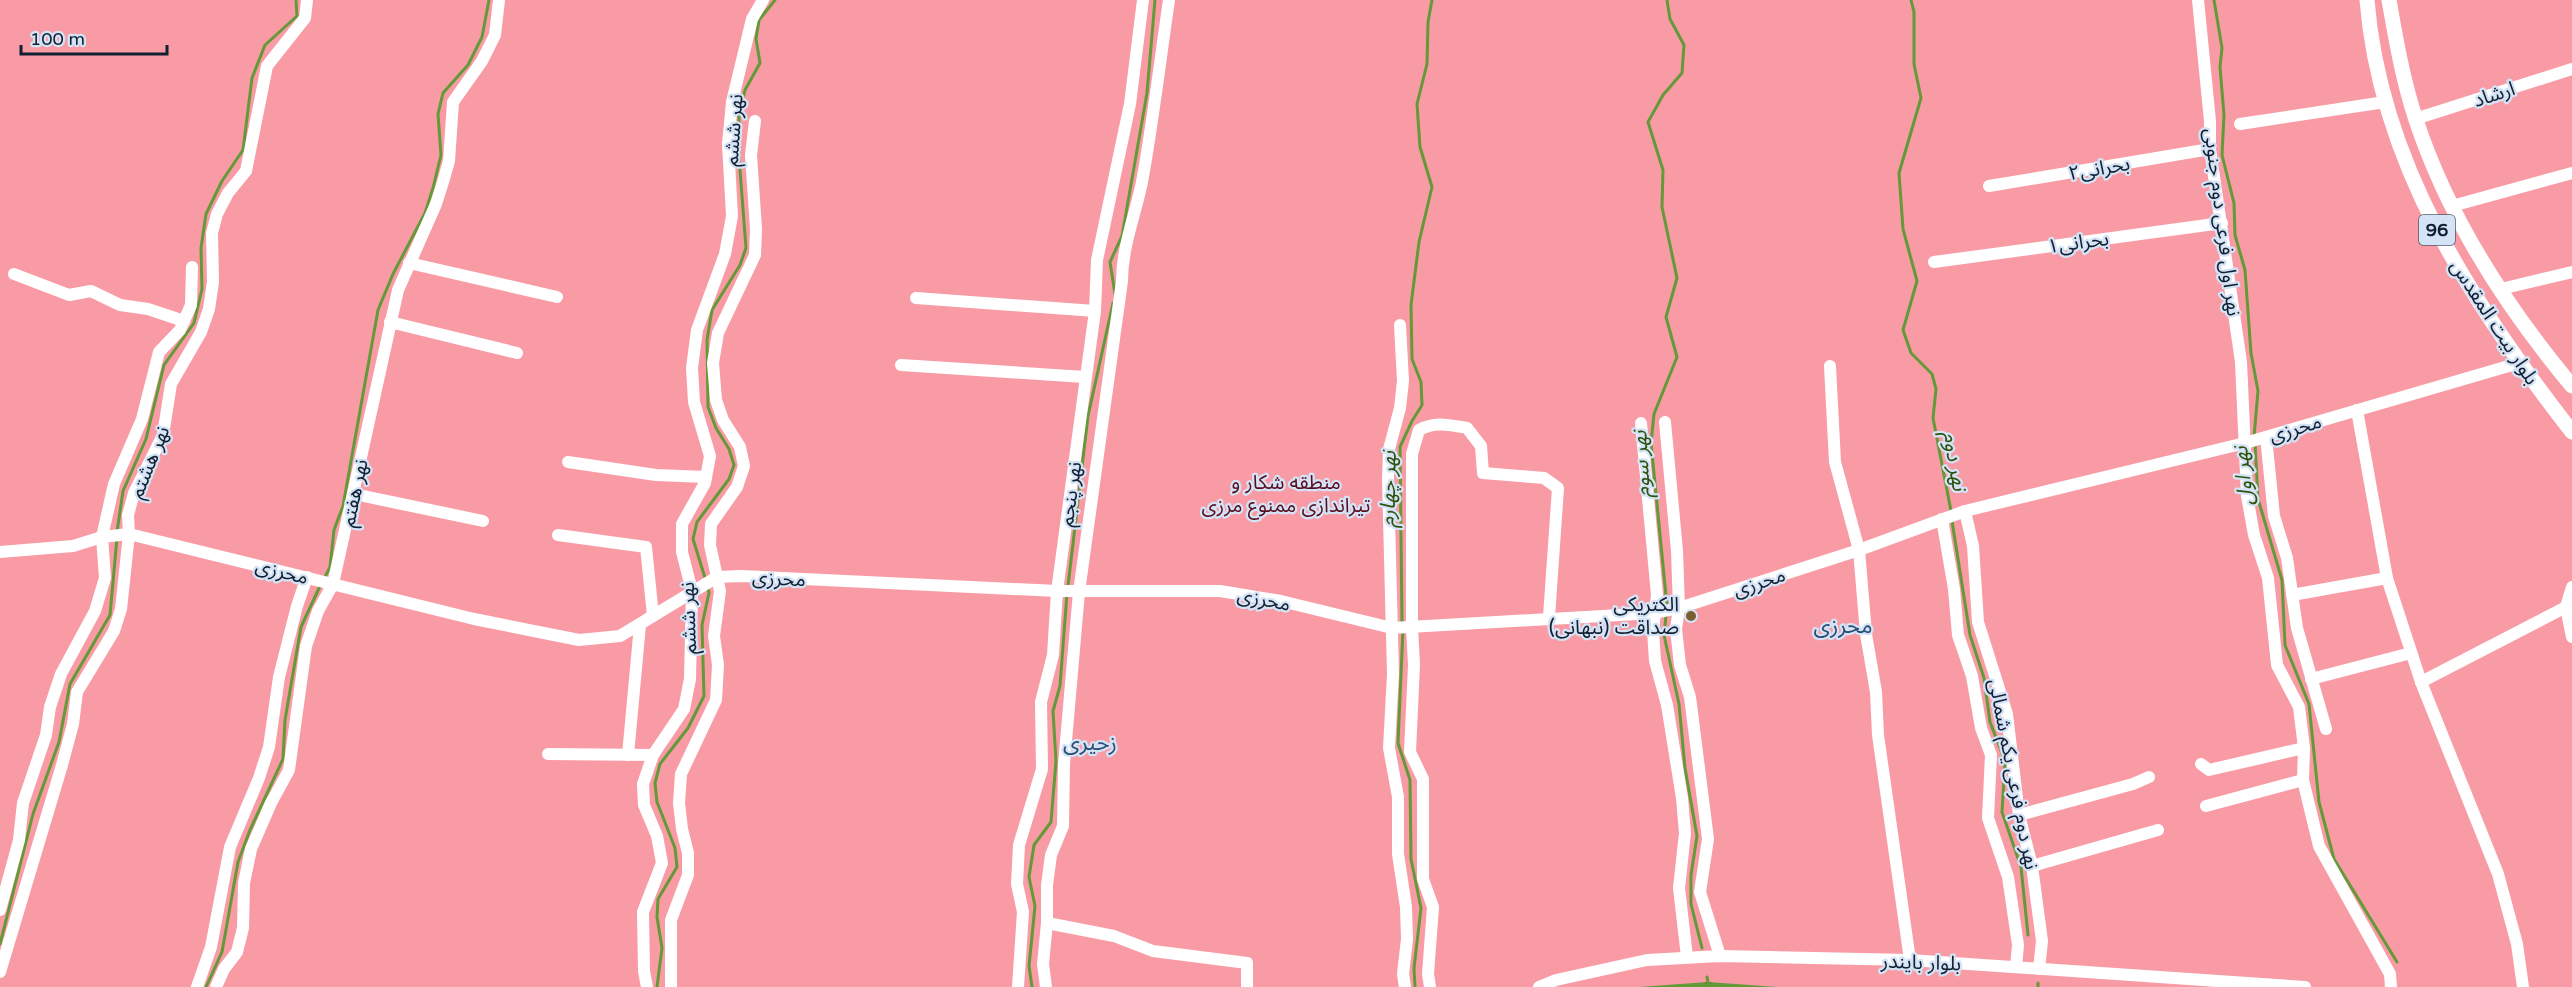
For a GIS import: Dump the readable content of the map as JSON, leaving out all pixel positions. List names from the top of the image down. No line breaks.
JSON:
{"streets":{"main road":["96","بلوار بیت المقدس"],"street":["ارشاد","نهر ششم","بحرانی۲","نهر اول فرعی دوم جنوبی","بحرانی۱","محرزی","نهر هشتم","نهر هفتم","نهر پنجم","نهر دوم فرعی یکم شمالی","بلوار بایندر"]},"crossings":[["ارشاد","بلوار بیت المقدس"],["نهر ششم","محرزی"],["بحرانی۲","نهر اول فرعی دوم جنوبی"],["نهر اول فرعی دوم جنوبی","بحرانی۱"],["نهر اول فرعی دوم جنوبی","محرزی"],["بلوار بیت المقدس","محرزی"],["محرزی","نهر هشتم"],["محرزی","نهر هفتم"],["محرزی","نهر پنجم"],["محرزی","نهر دوم فرعی یکم شمالی"],["نهر دوم فرعی یکم شمالی","بلوار بایندر"]],"districts":["محرزی","زحیری"],"water":["نهر دوم","نهر سوم","نهر اول","نهر چهارم"],"parks":["منطقه شکار و تیراندازی ممنوع مرزی"],"places":["الکتریکی صداقت (نبهانی)"],"scale_bar":"100 m"}
